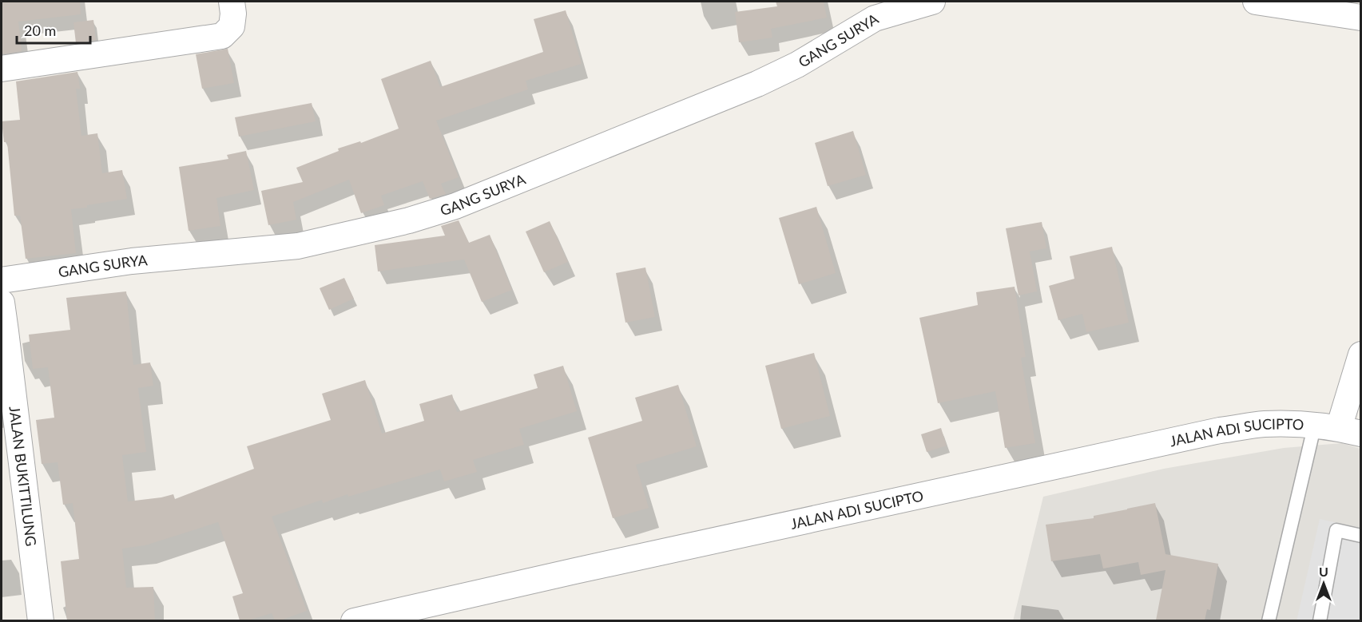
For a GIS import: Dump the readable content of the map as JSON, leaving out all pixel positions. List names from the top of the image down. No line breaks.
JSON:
{"streets":{"street":["GANG SURYA","JALAN ADI SUCIPTO","JALAN BUKITTILUNG"]},"scale_bar":"20 m","north":"top"}
